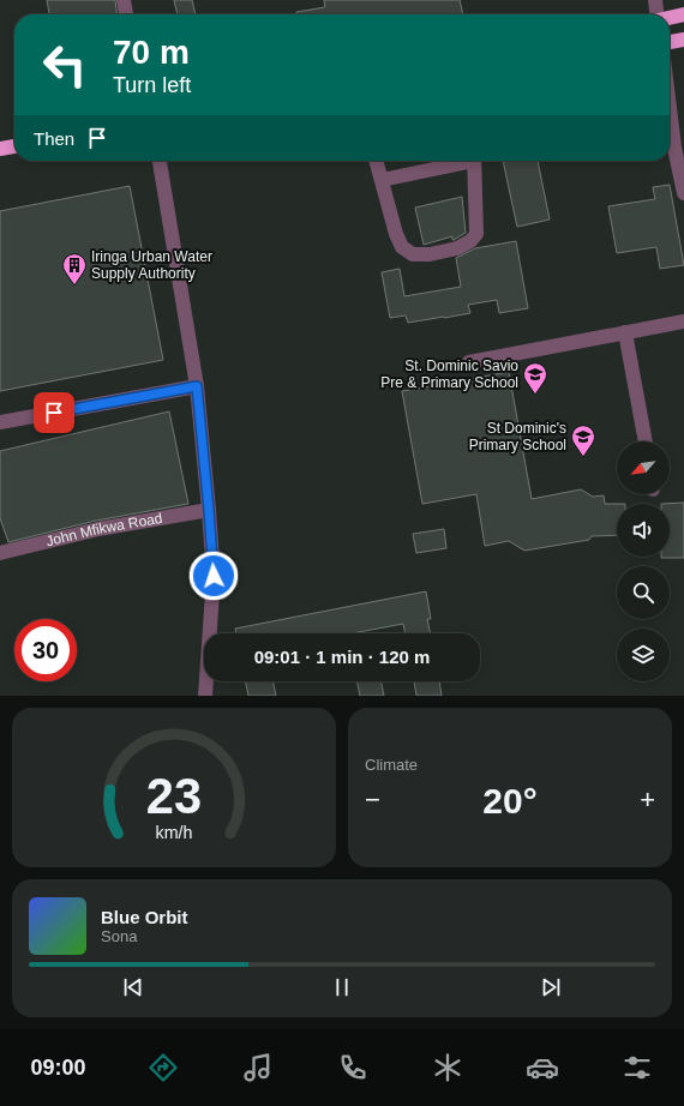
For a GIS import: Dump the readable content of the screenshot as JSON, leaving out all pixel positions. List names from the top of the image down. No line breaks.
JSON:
{"streets":{"street":["John Mfikwa Road"]},"places":{"building":["Iringa Urban Water Supply Authority"],"school or university":["St. Dominic Savio Pre & Primary School","St Dominic's Primary School"]},"north":"bottom left","page":{"turn":["70 m","Turn left"],"then":"Then","limit":"30","trip":"09:01 · 1 min · 120 m","tile":"Climate","heat":["−","20°","+"],"song":["Blue Orbit","Sona"],"tabs":"09:00","gauge":["23","km/h"]}}
